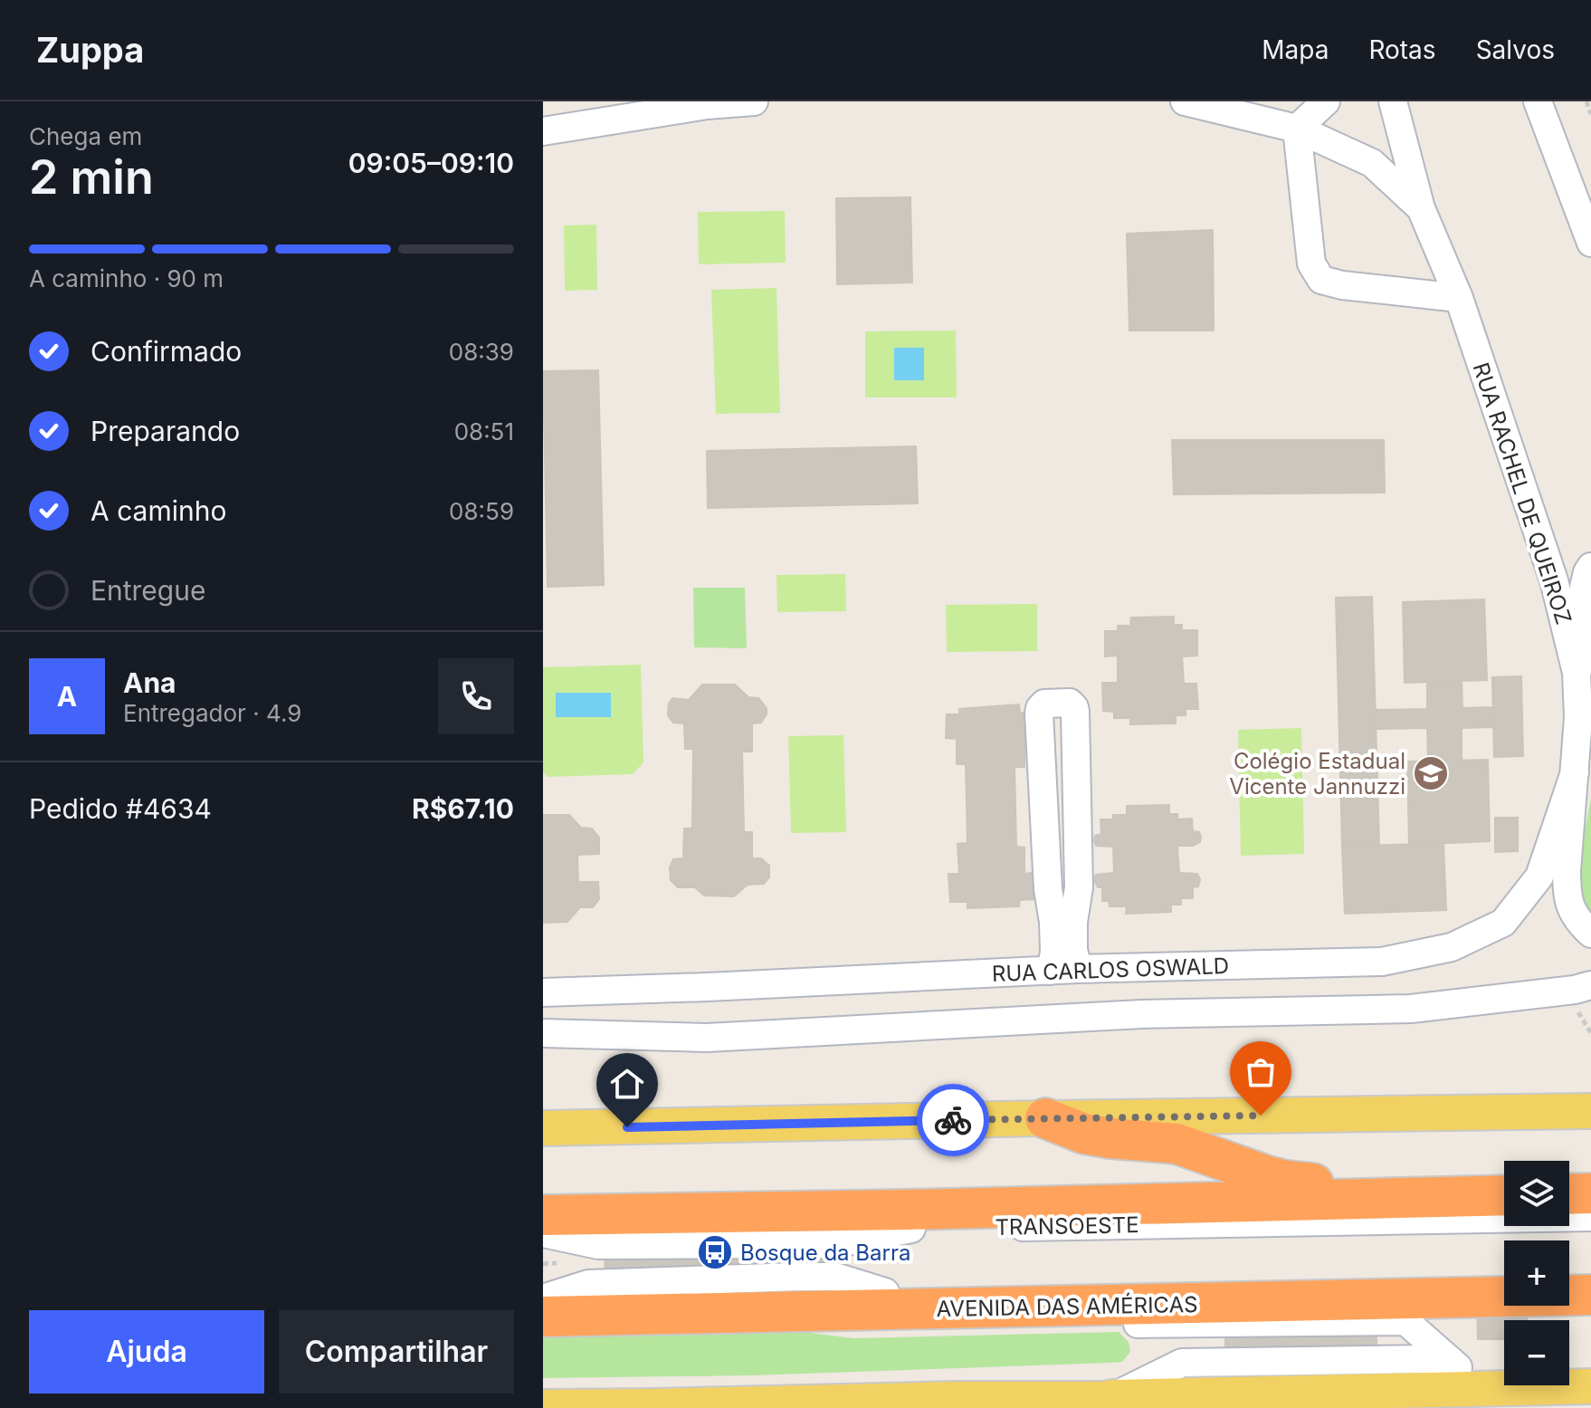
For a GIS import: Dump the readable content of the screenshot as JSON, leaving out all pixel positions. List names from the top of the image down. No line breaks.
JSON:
{"streets":{"highway":["AVENIDA DAS AMÉRICAS"],"street":["RUA RACHEL DE QUEIROZ","RUA CARLOS OSWALD","TRANSOESTE"]},"crossings":[["RUA RACHEL DE QUEIROZ","RUA CARLOS OSWALD"]],"places":{"school or university":["Colégio Estadual Vicente Jannuzzi"],"bus stop":["Bosque da Barra"]},"page":{"header":"Zuppa","nav":["Mapa","Rotas","Salvos"],"heading":["2 min","Chega em","09:05–09:10"],"panel":["Ana","Entregador · 4.9","Pedido #4634","R$67.10"],"bar":"A caminho · 90 m","list":[["Confirmado","08:39"],["Preparando","08:51"],["A caminho","08:59"],"Entregue"],"round":"A","map_buttons":["+","−"],"buttons":["Ajuda","Compartilhar"]}}
